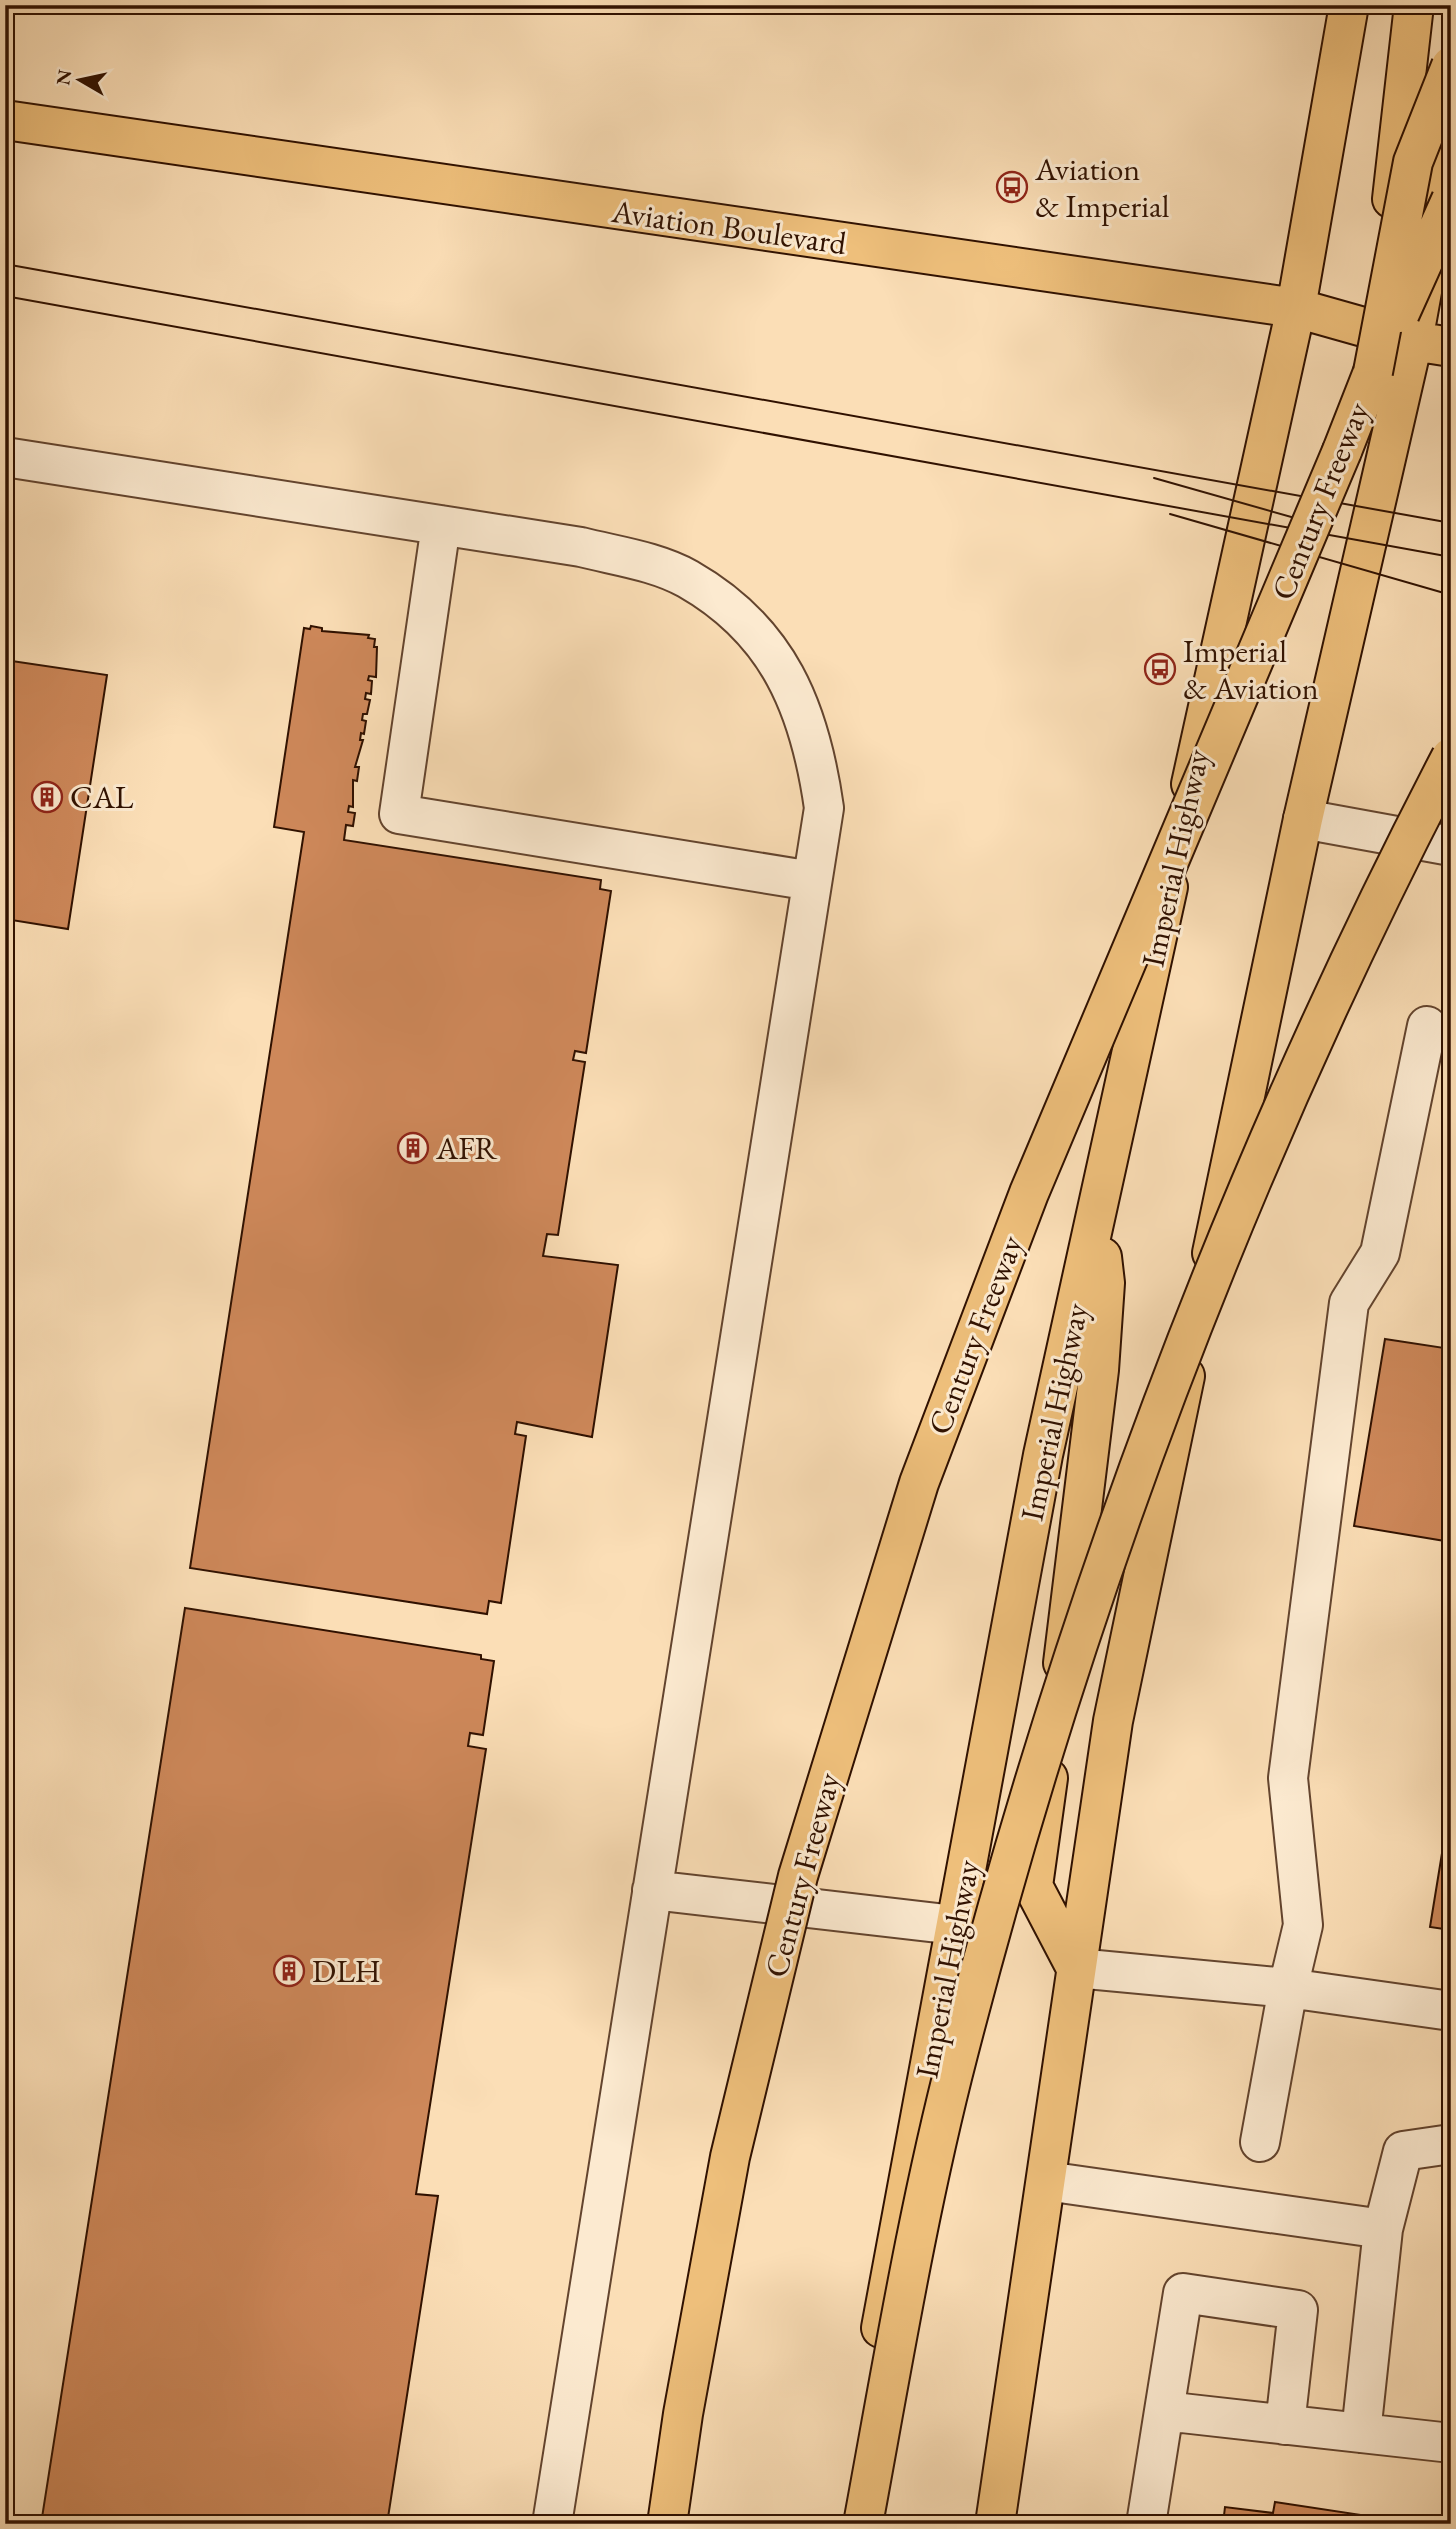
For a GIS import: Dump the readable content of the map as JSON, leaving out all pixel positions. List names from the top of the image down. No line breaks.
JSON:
{"streets":{"main road":["Aviation Boulevard","Century Freeway","Imperial Highway"]},"crossings":[["Aviation Boulevard","Imperial Highway"]],"places":{"bus stop":["Aviation & Imperial","Imperial & Aviation"],"building":["CAL","AFR","DLH"]},"north":"left"}
